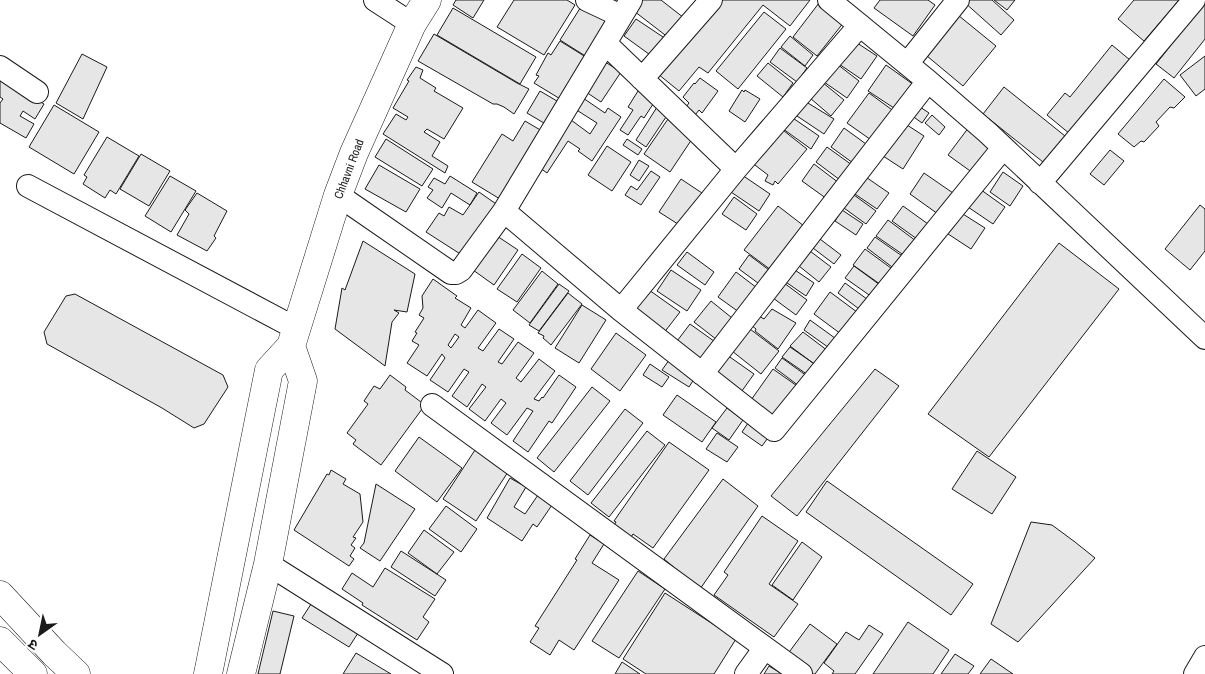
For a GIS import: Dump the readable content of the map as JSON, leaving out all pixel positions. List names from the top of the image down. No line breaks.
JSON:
{"streets":{"main road":["Chhavni Road"]},"north":"bottom left"}
